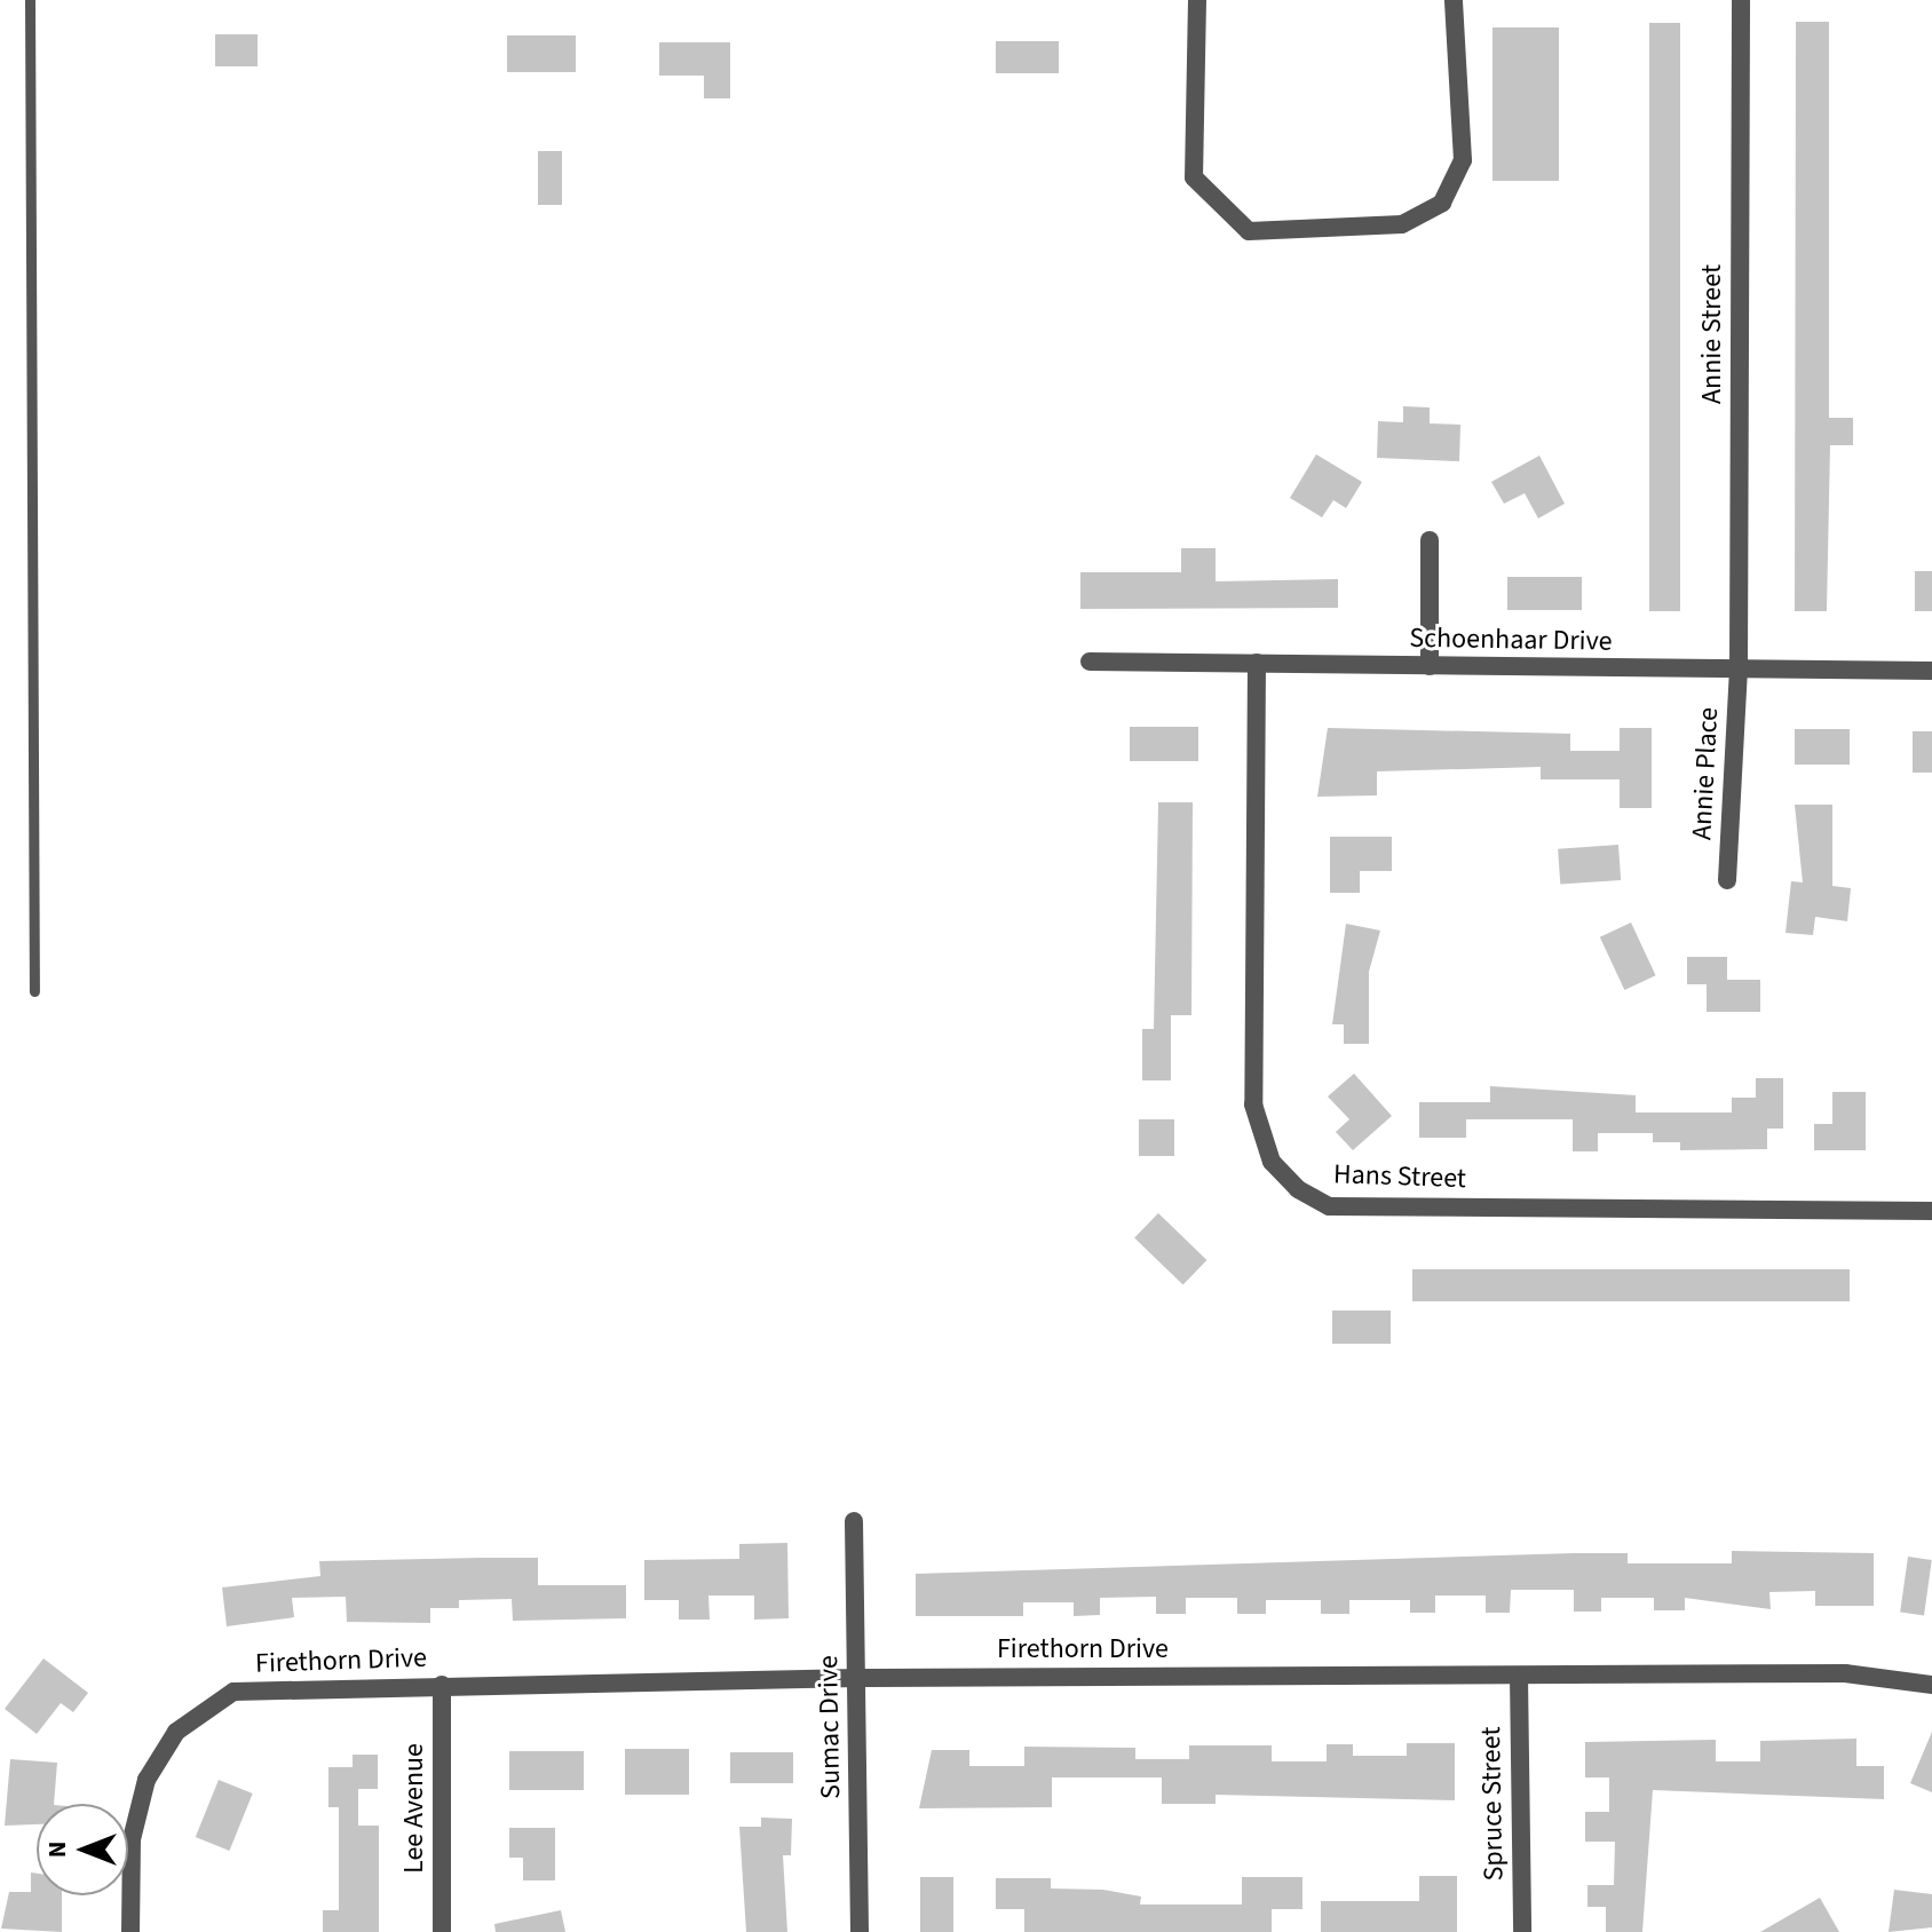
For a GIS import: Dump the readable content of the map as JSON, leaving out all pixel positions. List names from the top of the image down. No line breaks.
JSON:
{"streets":{"street":["Annie Street","Schoenhaar Drive","Annie Place","Hans Street","Firethorn Drive","Sumac Drive","Spruce Street","Lee Avenue"]},"crossings":[["Annie Street","Schoenhaar Drive"],["Annie Street","Annie Place"],["Schoenhaar Drive","Annie Place"],["Schoenhaar Drive","Hans Street"],["Firethorn Drive","Sumac Drive"],["Firethorn Drive","Spruce Street"],["Firethorn Drive","Lee Avenue"]],"north":"left"}
